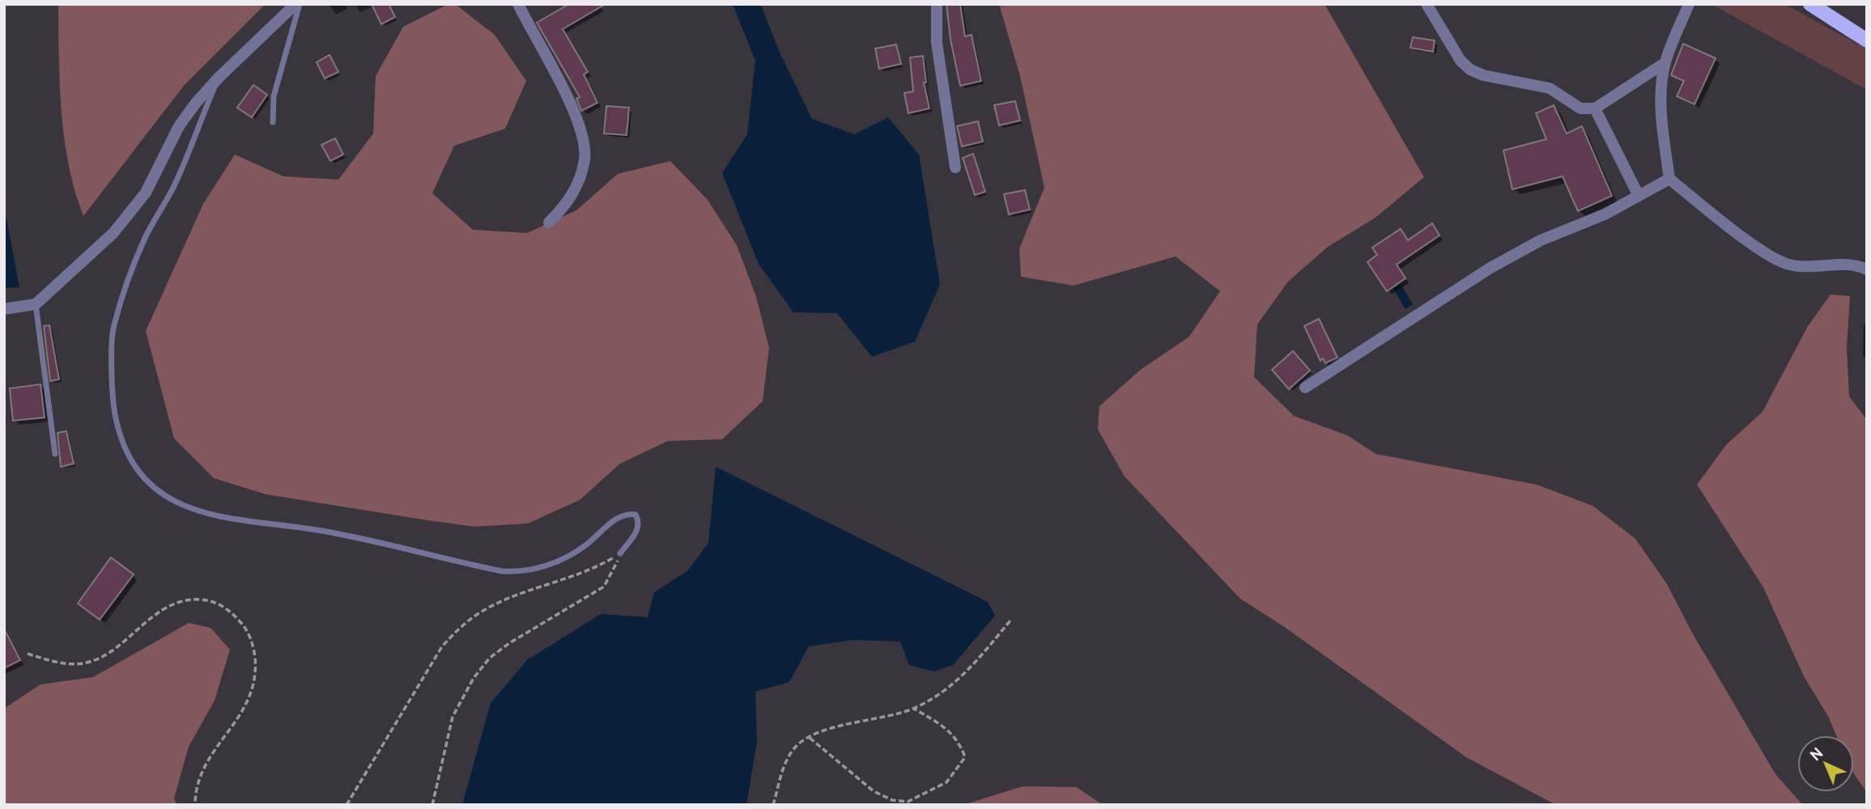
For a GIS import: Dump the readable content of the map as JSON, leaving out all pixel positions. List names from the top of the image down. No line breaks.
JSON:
{"north":"top left"}
